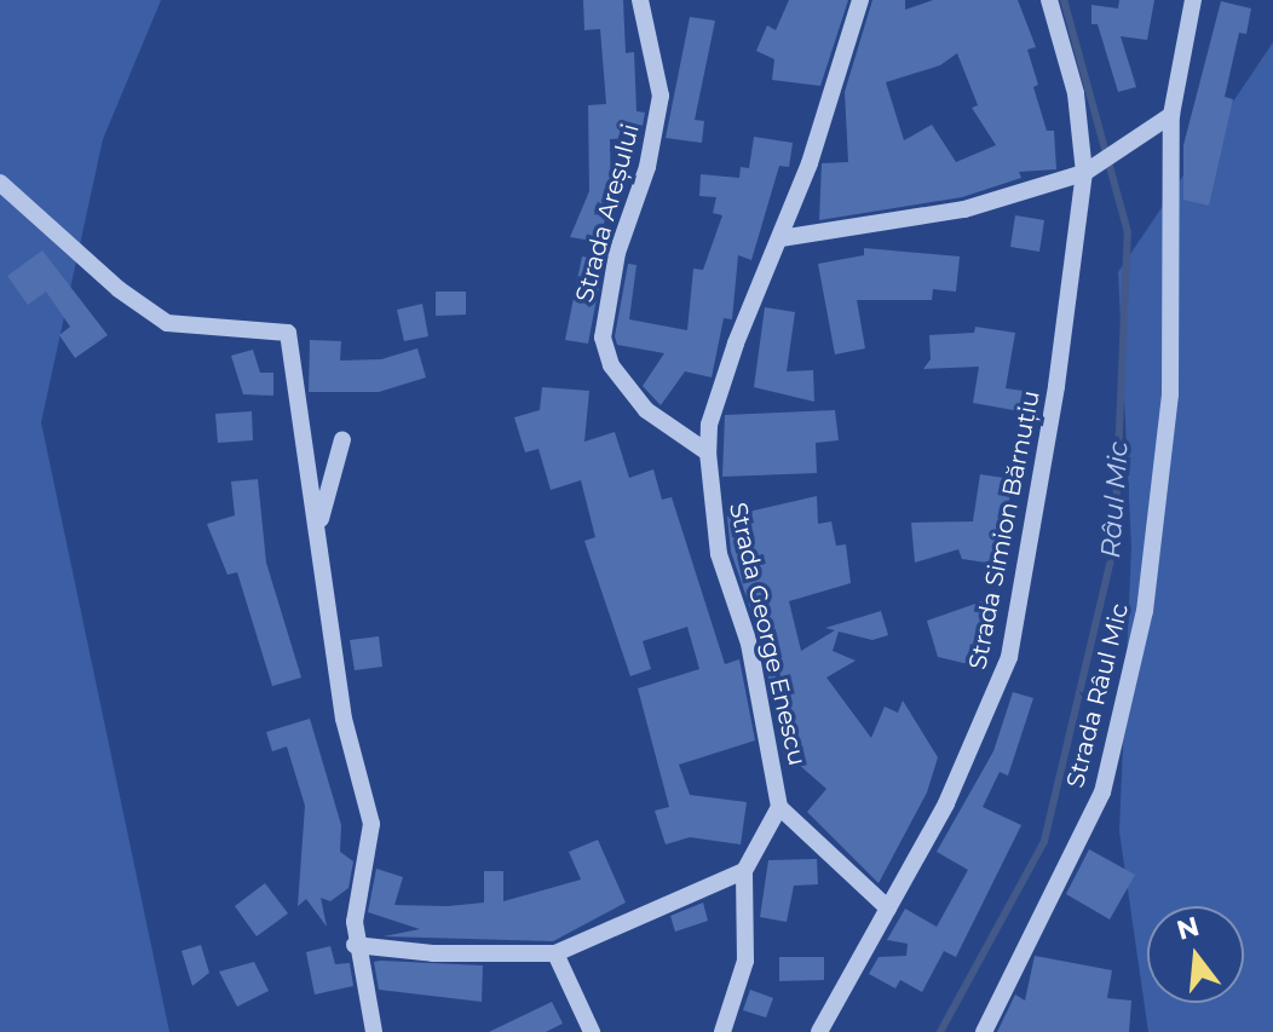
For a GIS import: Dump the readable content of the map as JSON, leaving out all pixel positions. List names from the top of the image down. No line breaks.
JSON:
{"streets":{"street":["Strada Areșului","Strada Simion Bărnuțiu","Strada George Enescu","Strada Râul Mic"]},"crossings":[["Strada Areșului","Strada George Enescu"]],"water":["Râul Mic"],"north":"top"}
